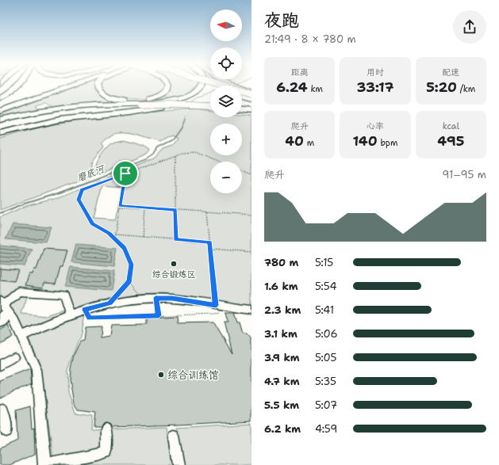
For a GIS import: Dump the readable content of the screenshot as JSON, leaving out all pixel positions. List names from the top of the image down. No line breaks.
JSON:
{"water":["磨底河"],"places":["综合锻炼区","综合训练馆"],"north":"left","page":{"heading":["夜跑","21:49 · 8 × 780 m"],"map_buttons":["+","−"],"stats":[["距离","6.24 km"],["用时","33:17"],["配速","5:20 /km"],["爬升","40 m"],["心率","140 bpm"],["kcal","495"]],"chart":["爬升","91–95 m"],"list":[{"name":"780 m","note":"5:15"},{"name":"1.6 km","note":"5:54"},{"name":"2.3 km","note":"5:41"},{"name":"3.1 km","note":"5:06"},{"name":"3.9 km","note":"5:05"},{"name":"4.7 km","note":"5:35"},{"name":"5.5 km","note":"5:07"},{"name":"6.2 km","note":"4:59"}]}}
